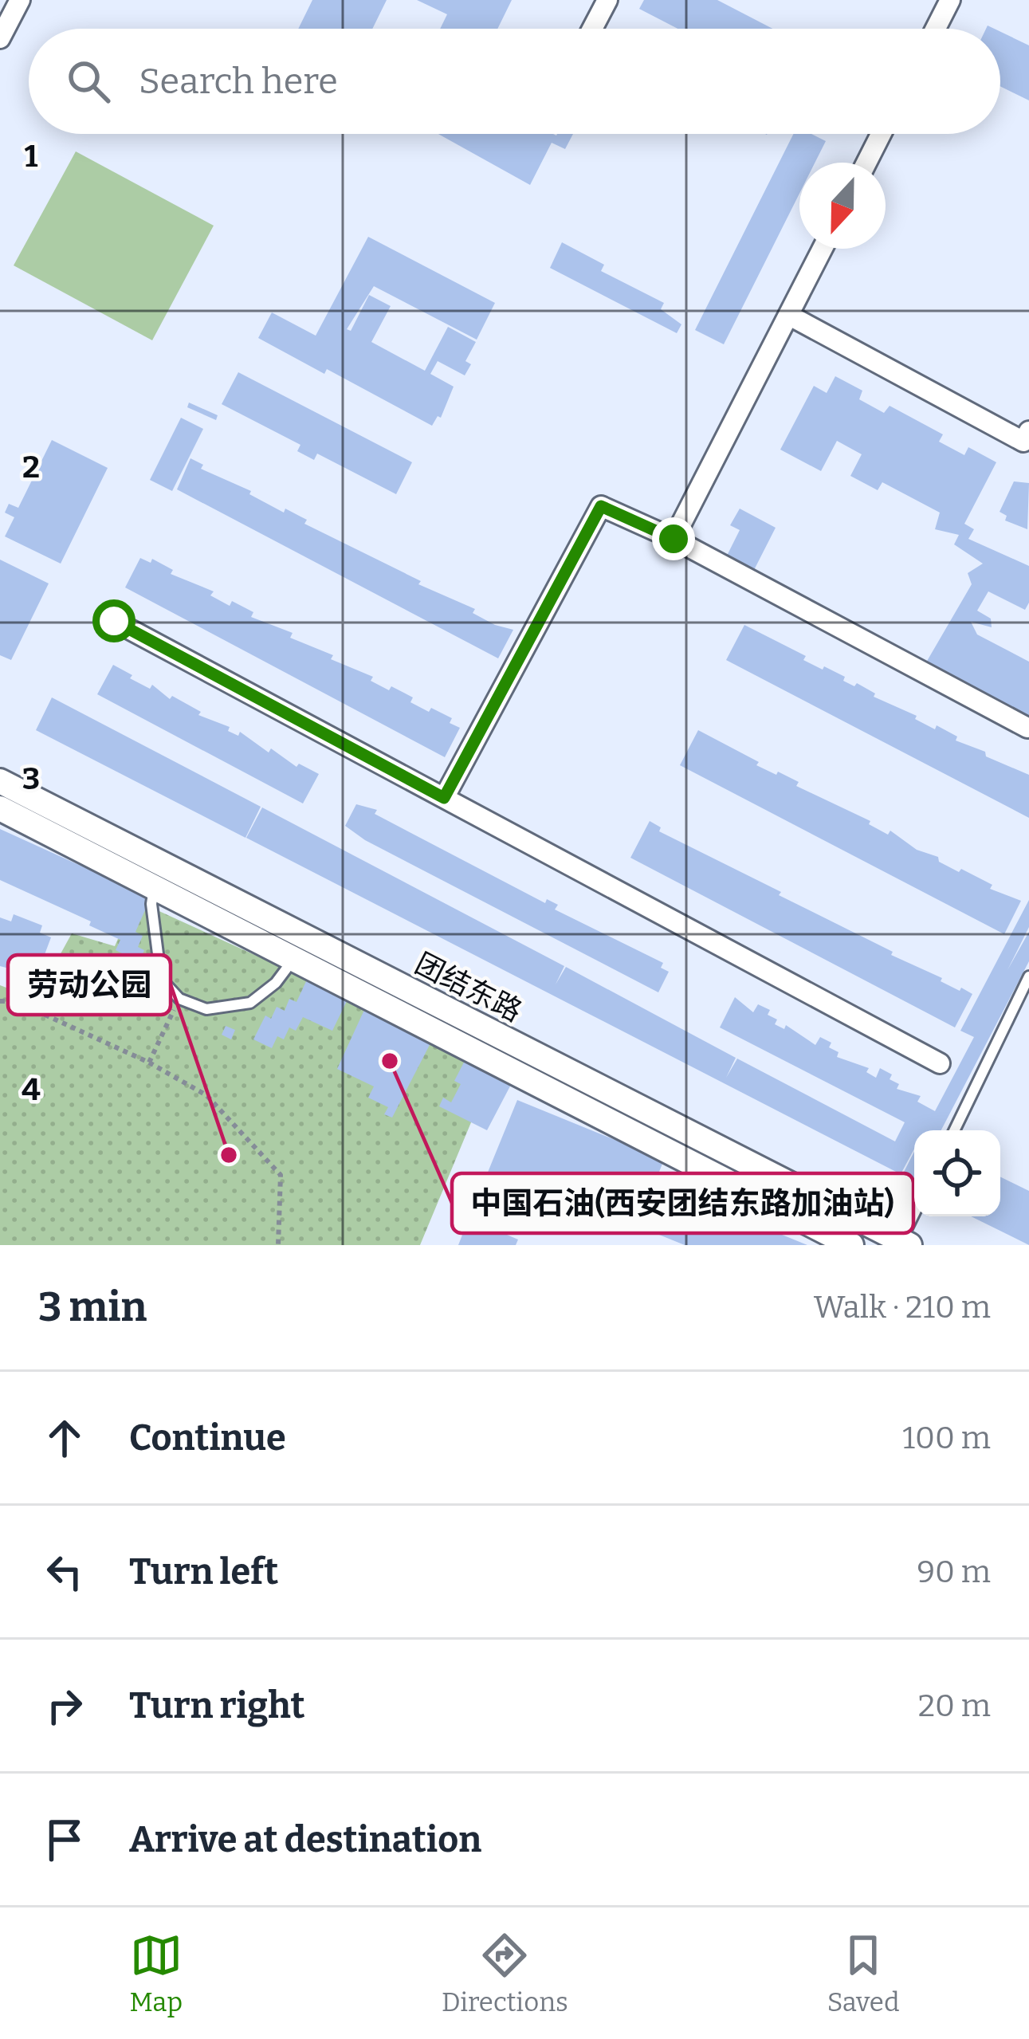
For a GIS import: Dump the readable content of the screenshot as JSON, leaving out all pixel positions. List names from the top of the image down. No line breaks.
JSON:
{"streets":{"street":["团结东路"]},"places":["中国石油(西安团结东路加油站)","劳动公园"],"north":"bottom","page":{"search":"Search here","heading":["3 min","Walk · 210 m"],"list":[["Continue","100 m"],["Turn left","90 m"],["Turn right","20 m"],"Arrive at destination"],"nav":["Map","Directions","Saved"]},"grid":{"rows":["1","2","3","4"]}}
